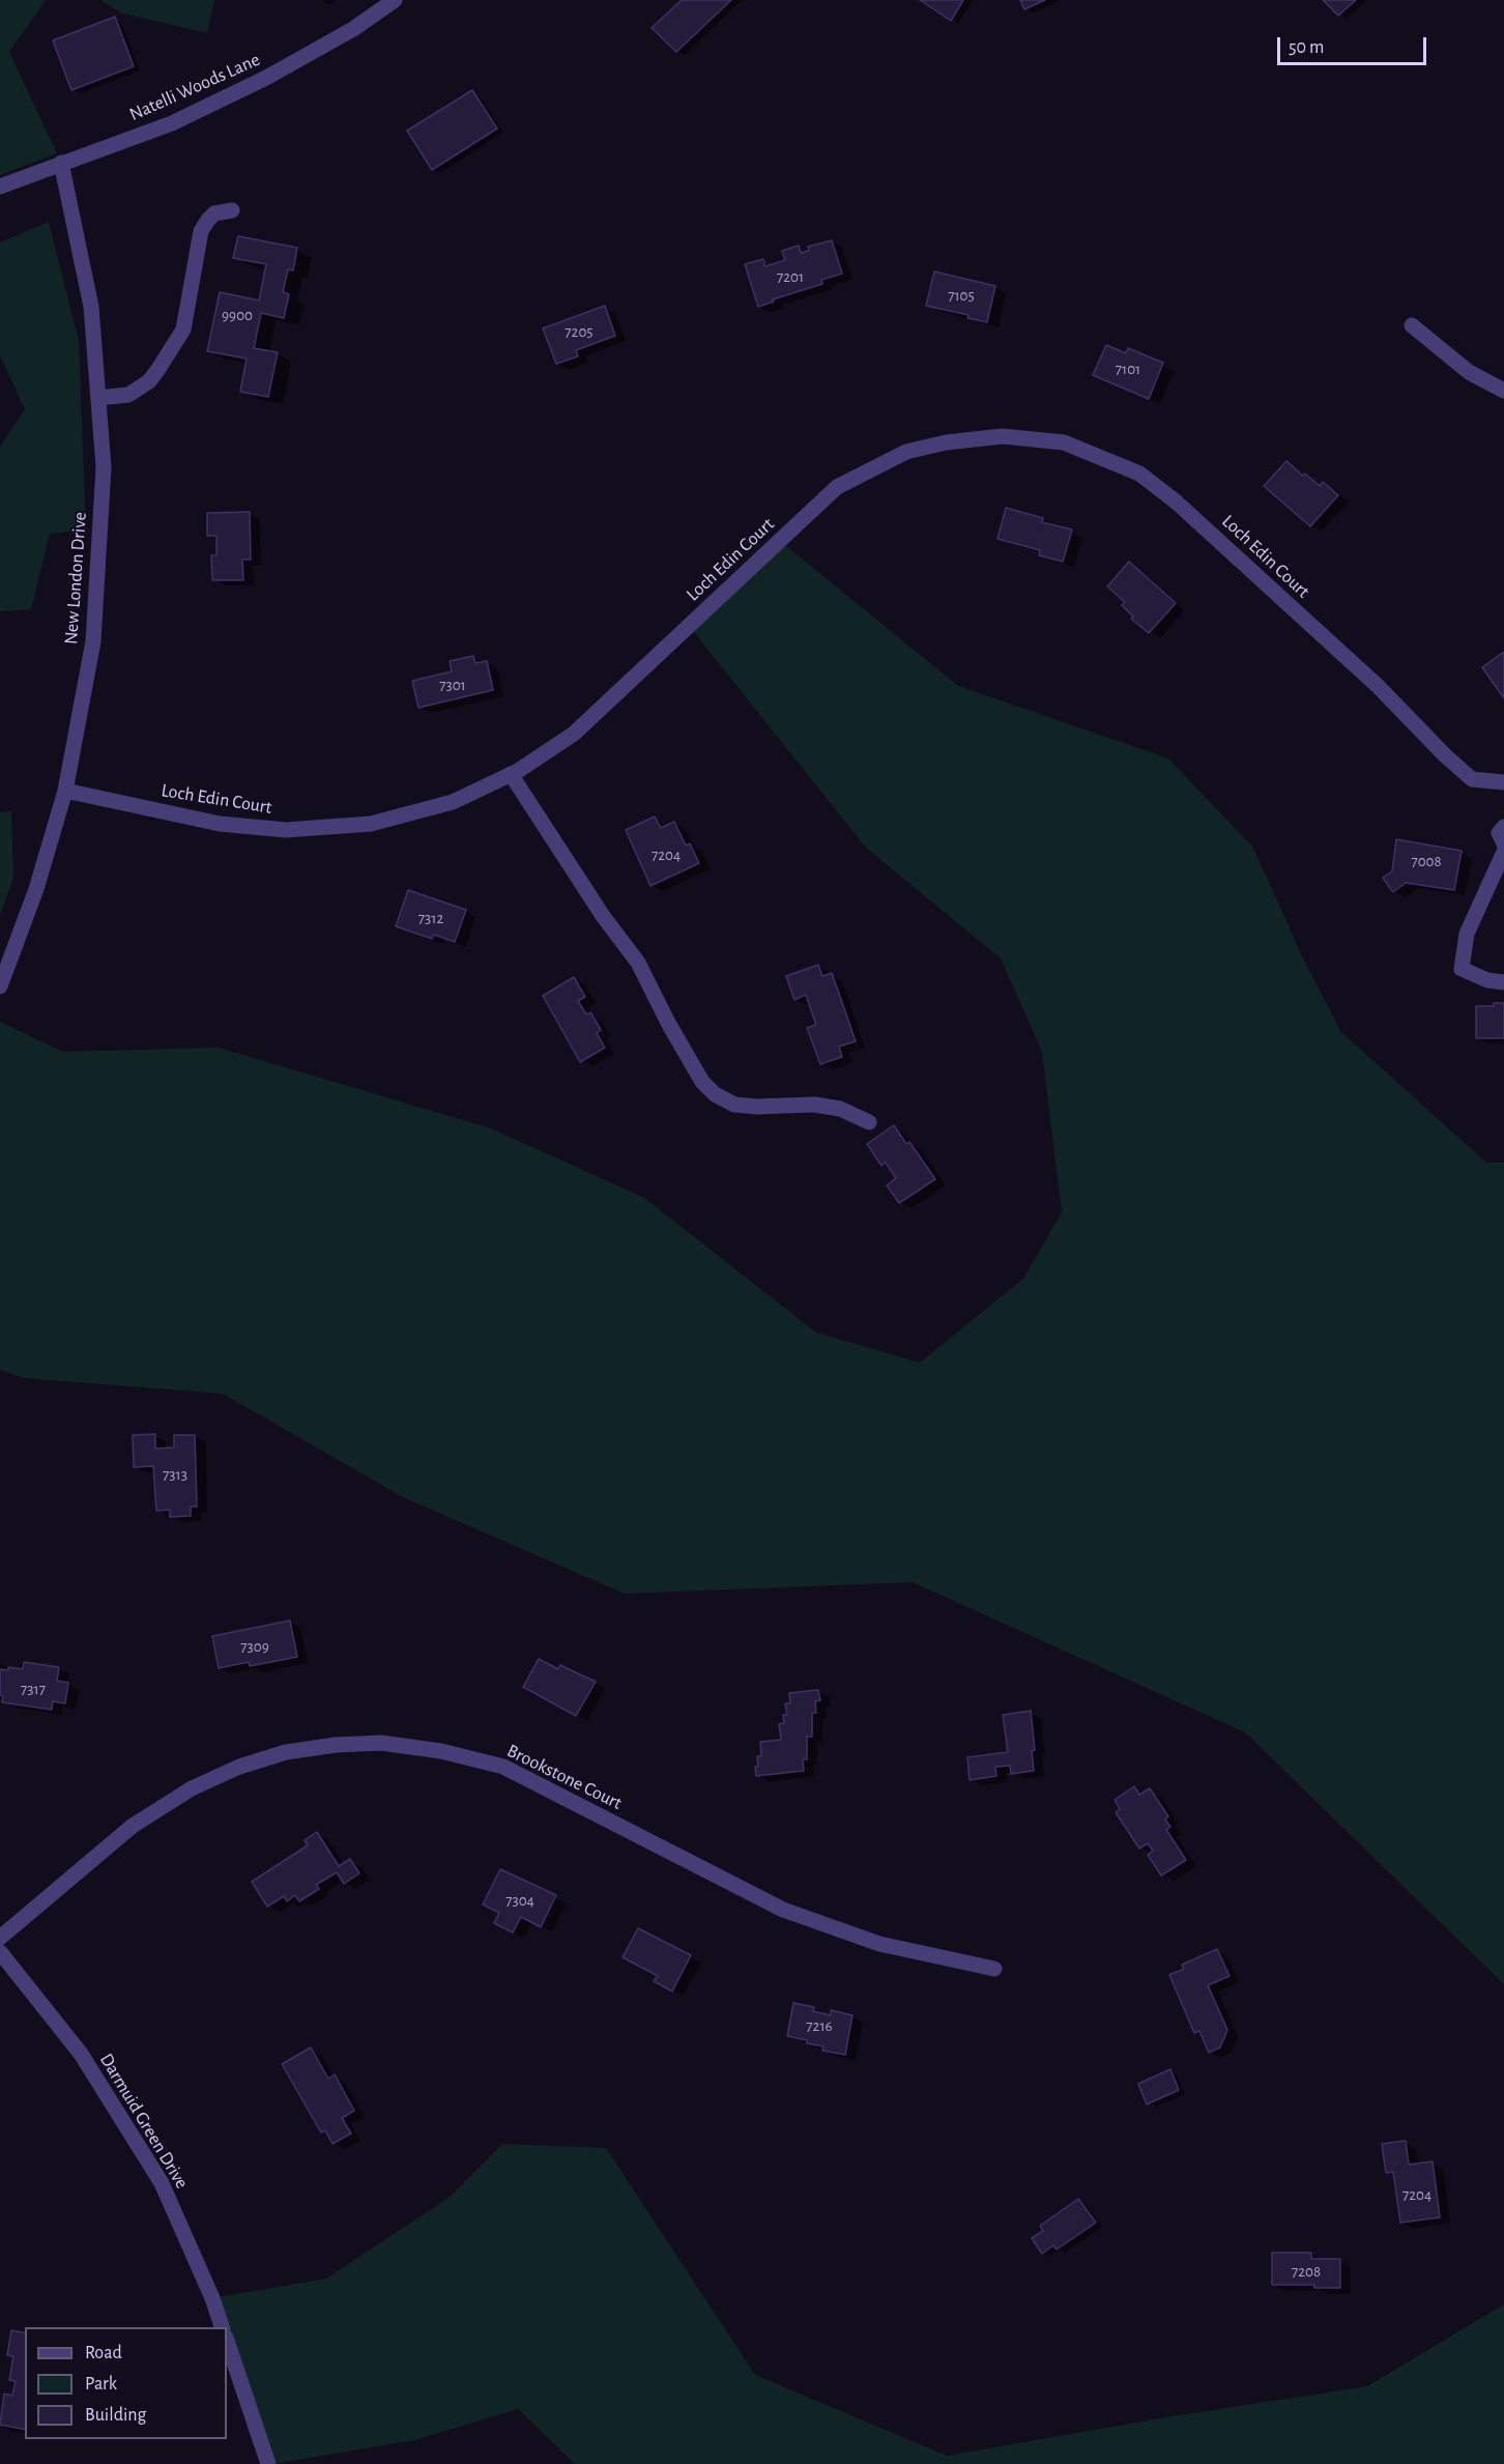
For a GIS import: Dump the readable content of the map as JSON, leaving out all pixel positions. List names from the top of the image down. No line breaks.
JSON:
{"streets":{"street":["Natelli Woods Lane","Loch Edin Court","New London Drive","Brookstone Court","Darmuid Green Drive"]},"crossings":[["Natelli Woods Lane","New London Drive"],["Loch Edin Court","New London Drive"]],"house_numbers":["7201","7105","9900","7205","7101","7301","7204","7008","7312","7313","7309","7317","7304","7216","7204","7208"],"legend":["Road","Park","Building"],"scale_bar":"50 m"}
